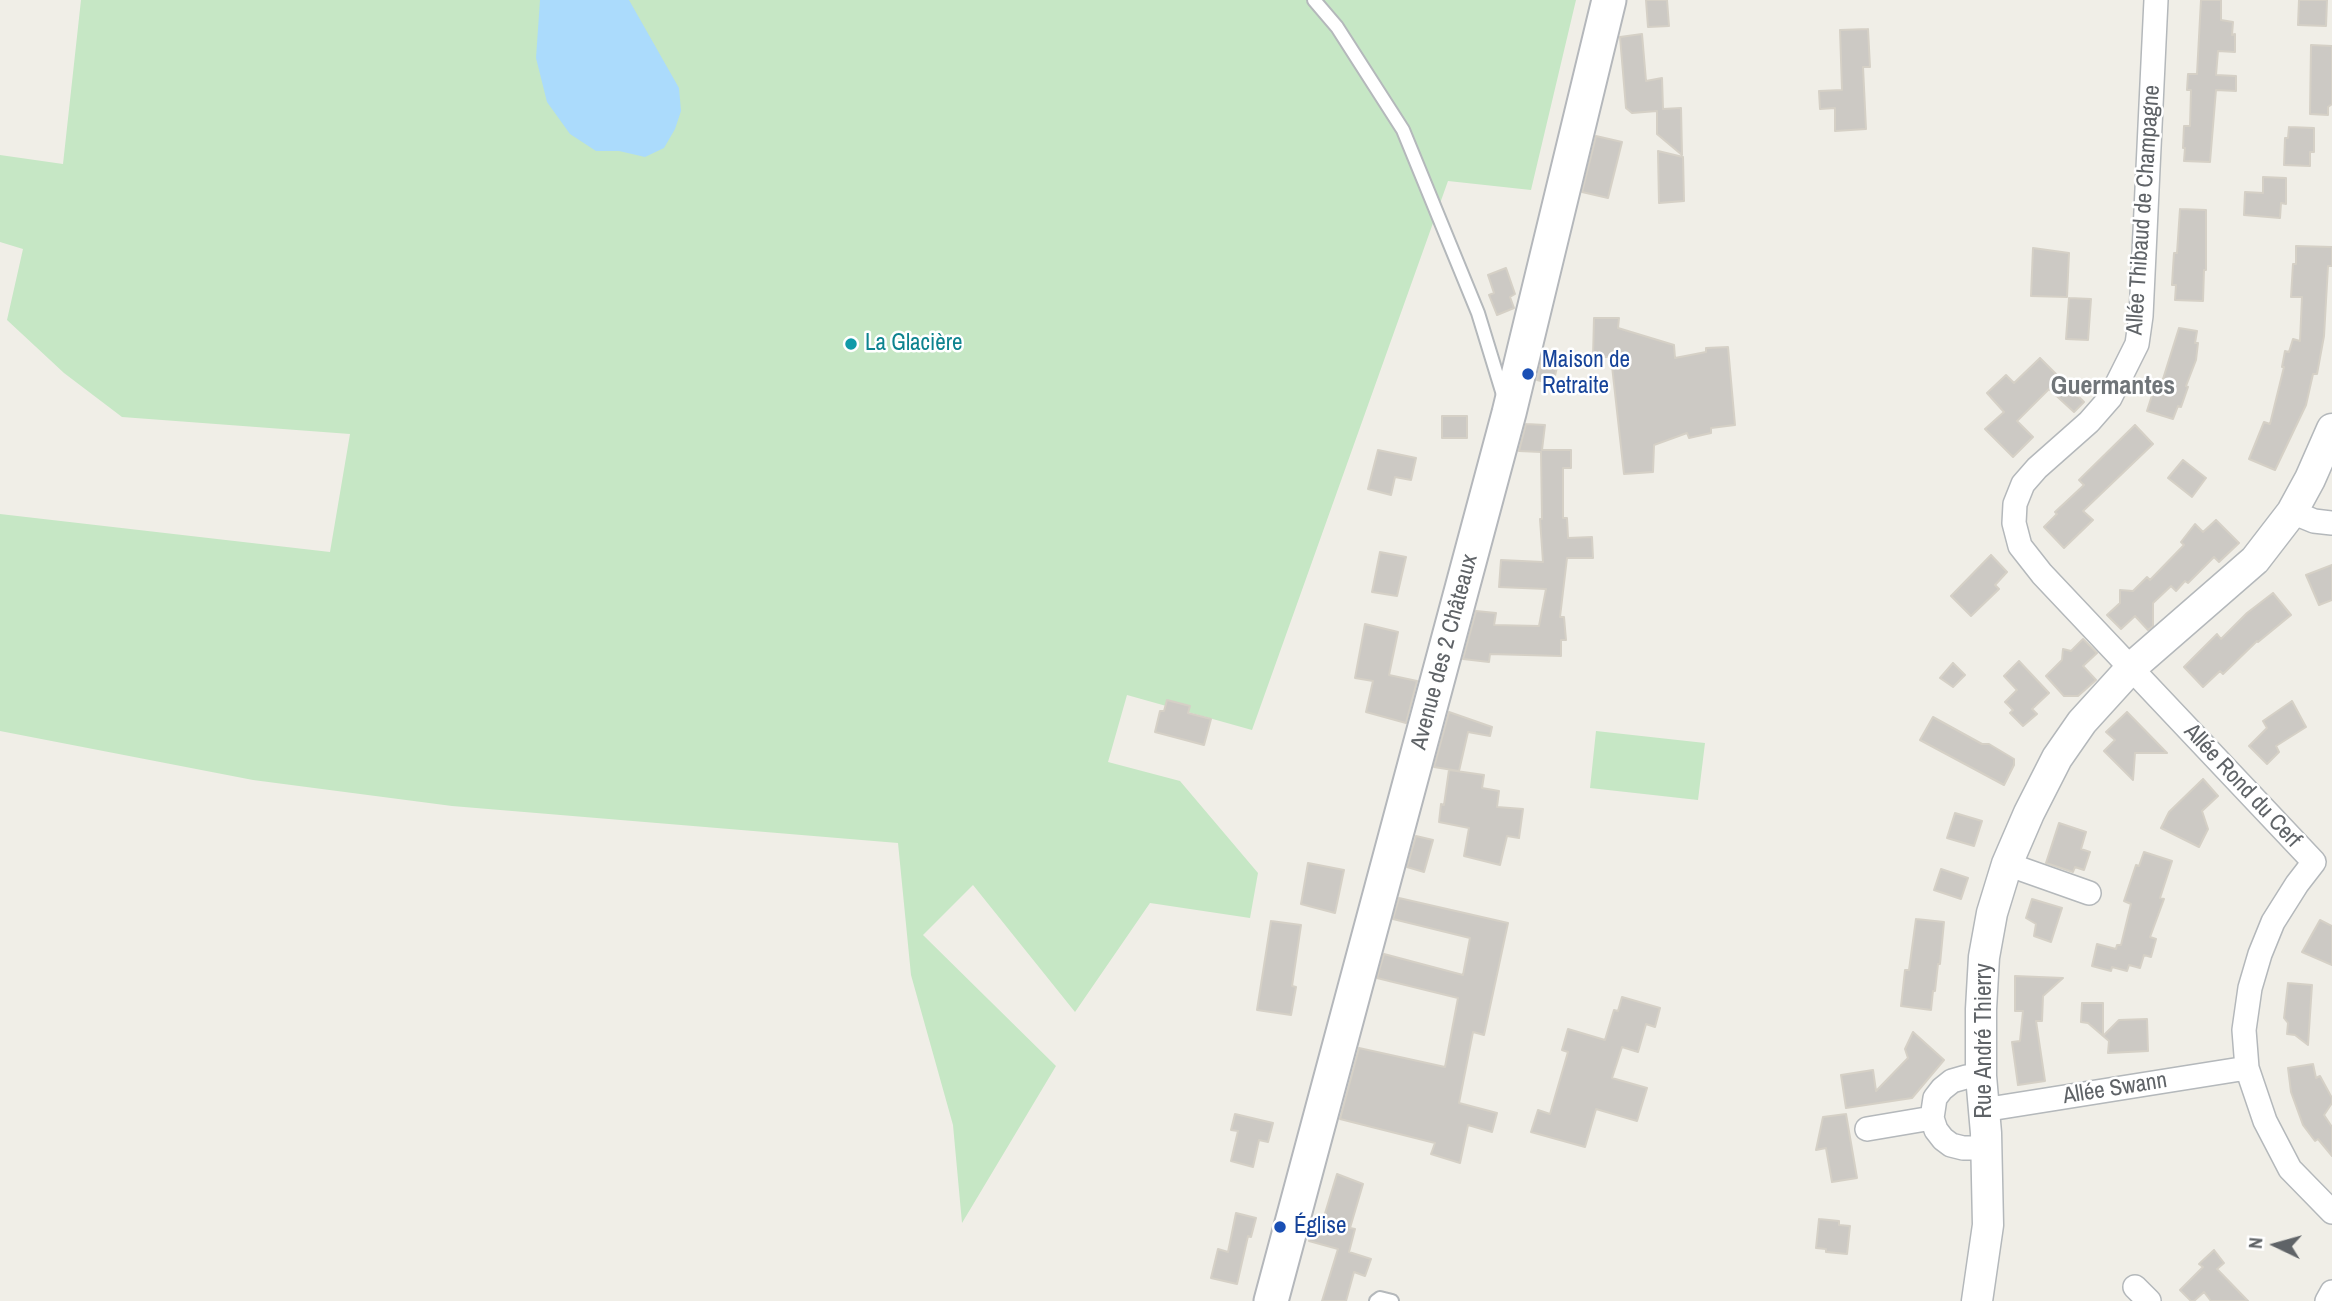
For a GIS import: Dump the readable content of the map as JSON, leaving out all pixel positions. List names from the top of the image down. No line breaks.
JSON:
{"streets":{"main road":["Avenue des 2 Châteaux"],"street":["Allée Thibaud de Champagne","Allée Rond du Cerf","Rue André Thierry","Allée Swann"]},"crossings":[["Allée Thibaud de Champagne","Allée Rond du Cerf"],["Allée Thibaud de Champagne","Rue André Thierry"],["Allée Rond du Cerf","Rue André Thierry"],["Allée Rond du Cerf","Allée Swann"],["Rue André Thierry","Allée Swann"]],"districts":["Guermantes"],"places":["La Glacière","Maison de Retraite","Église"],"north":"left"}
